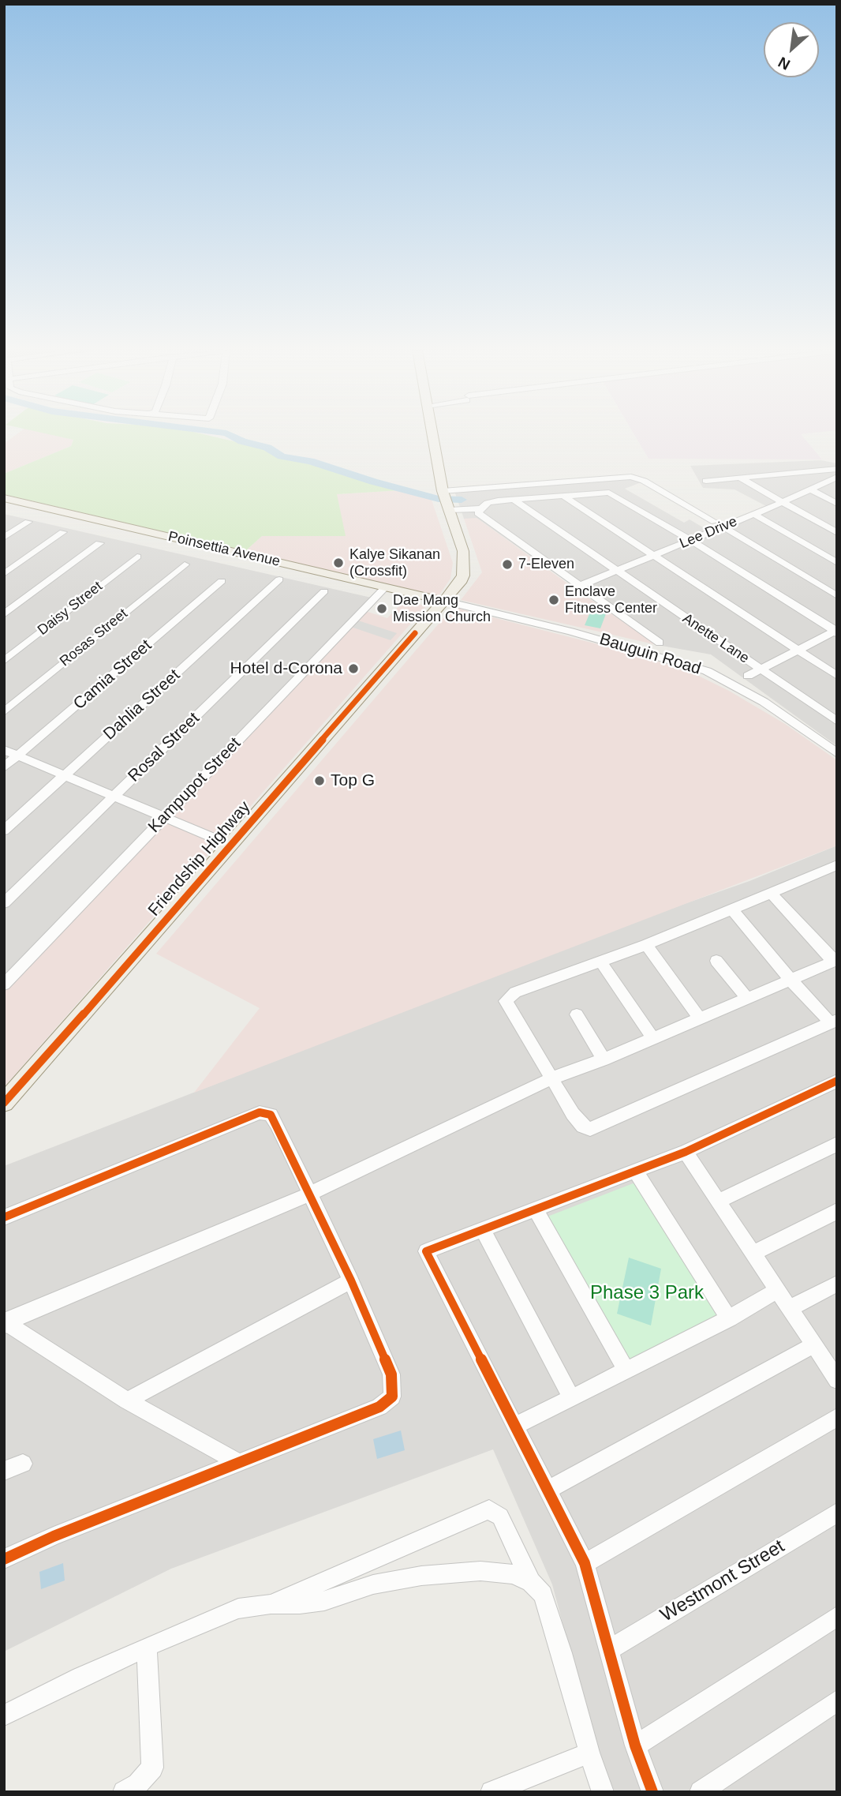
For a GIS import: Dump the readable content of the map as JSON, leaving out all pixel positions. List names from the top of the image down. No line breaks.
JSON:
{"streets":{"main road":["Poinsettia Avenue","Friendship Highway"],"street":["Lee Drive","Daisy Street","Rosas Street","Anette Lane","Bauguin Road","Camia Street","Dahlia Street","Rosal Street","Kampupot Street","Westmont Street"]},"crossings":[["Lee Drive","Anette Lane"],["Poinsettia Avenue","Bauguin Road"],["Poinsettia Avenue","Kampupot Street"],["Poinsettia Avenue","Friendship Highway"],["Bauguin Road","Friendship Highway"]],"parks":["Phase 3 Park"],"places":["Kalye Sikanan (Crossfit)","7-Eleven","Enclave Fitness Center","Dae Mang Mission Church","Hotel d-Corona","Top G"],"north":"bottom left"}
